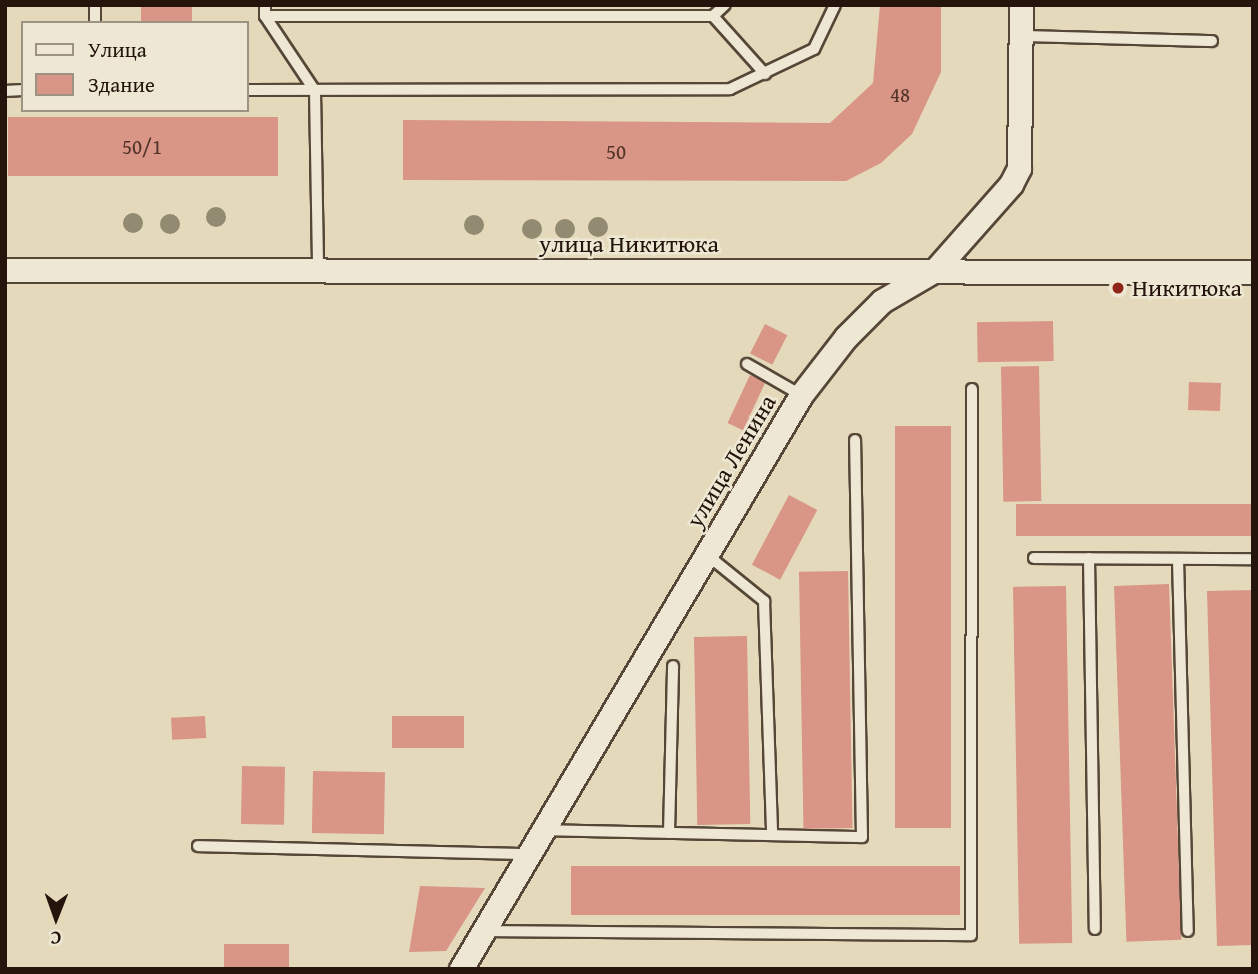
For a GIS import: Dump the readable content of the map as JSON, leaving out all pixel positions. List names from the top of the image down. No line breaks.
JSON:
{"streets":{"street":["улица Никитюка","улица Ленина"]},"crossings":[["улица Никитюка","улица Ленина"]],"places":["Никитюка"],"house_numbers":["48","50/1","50"],"legend":["Улица","Здание"],"north":"bottom"}
